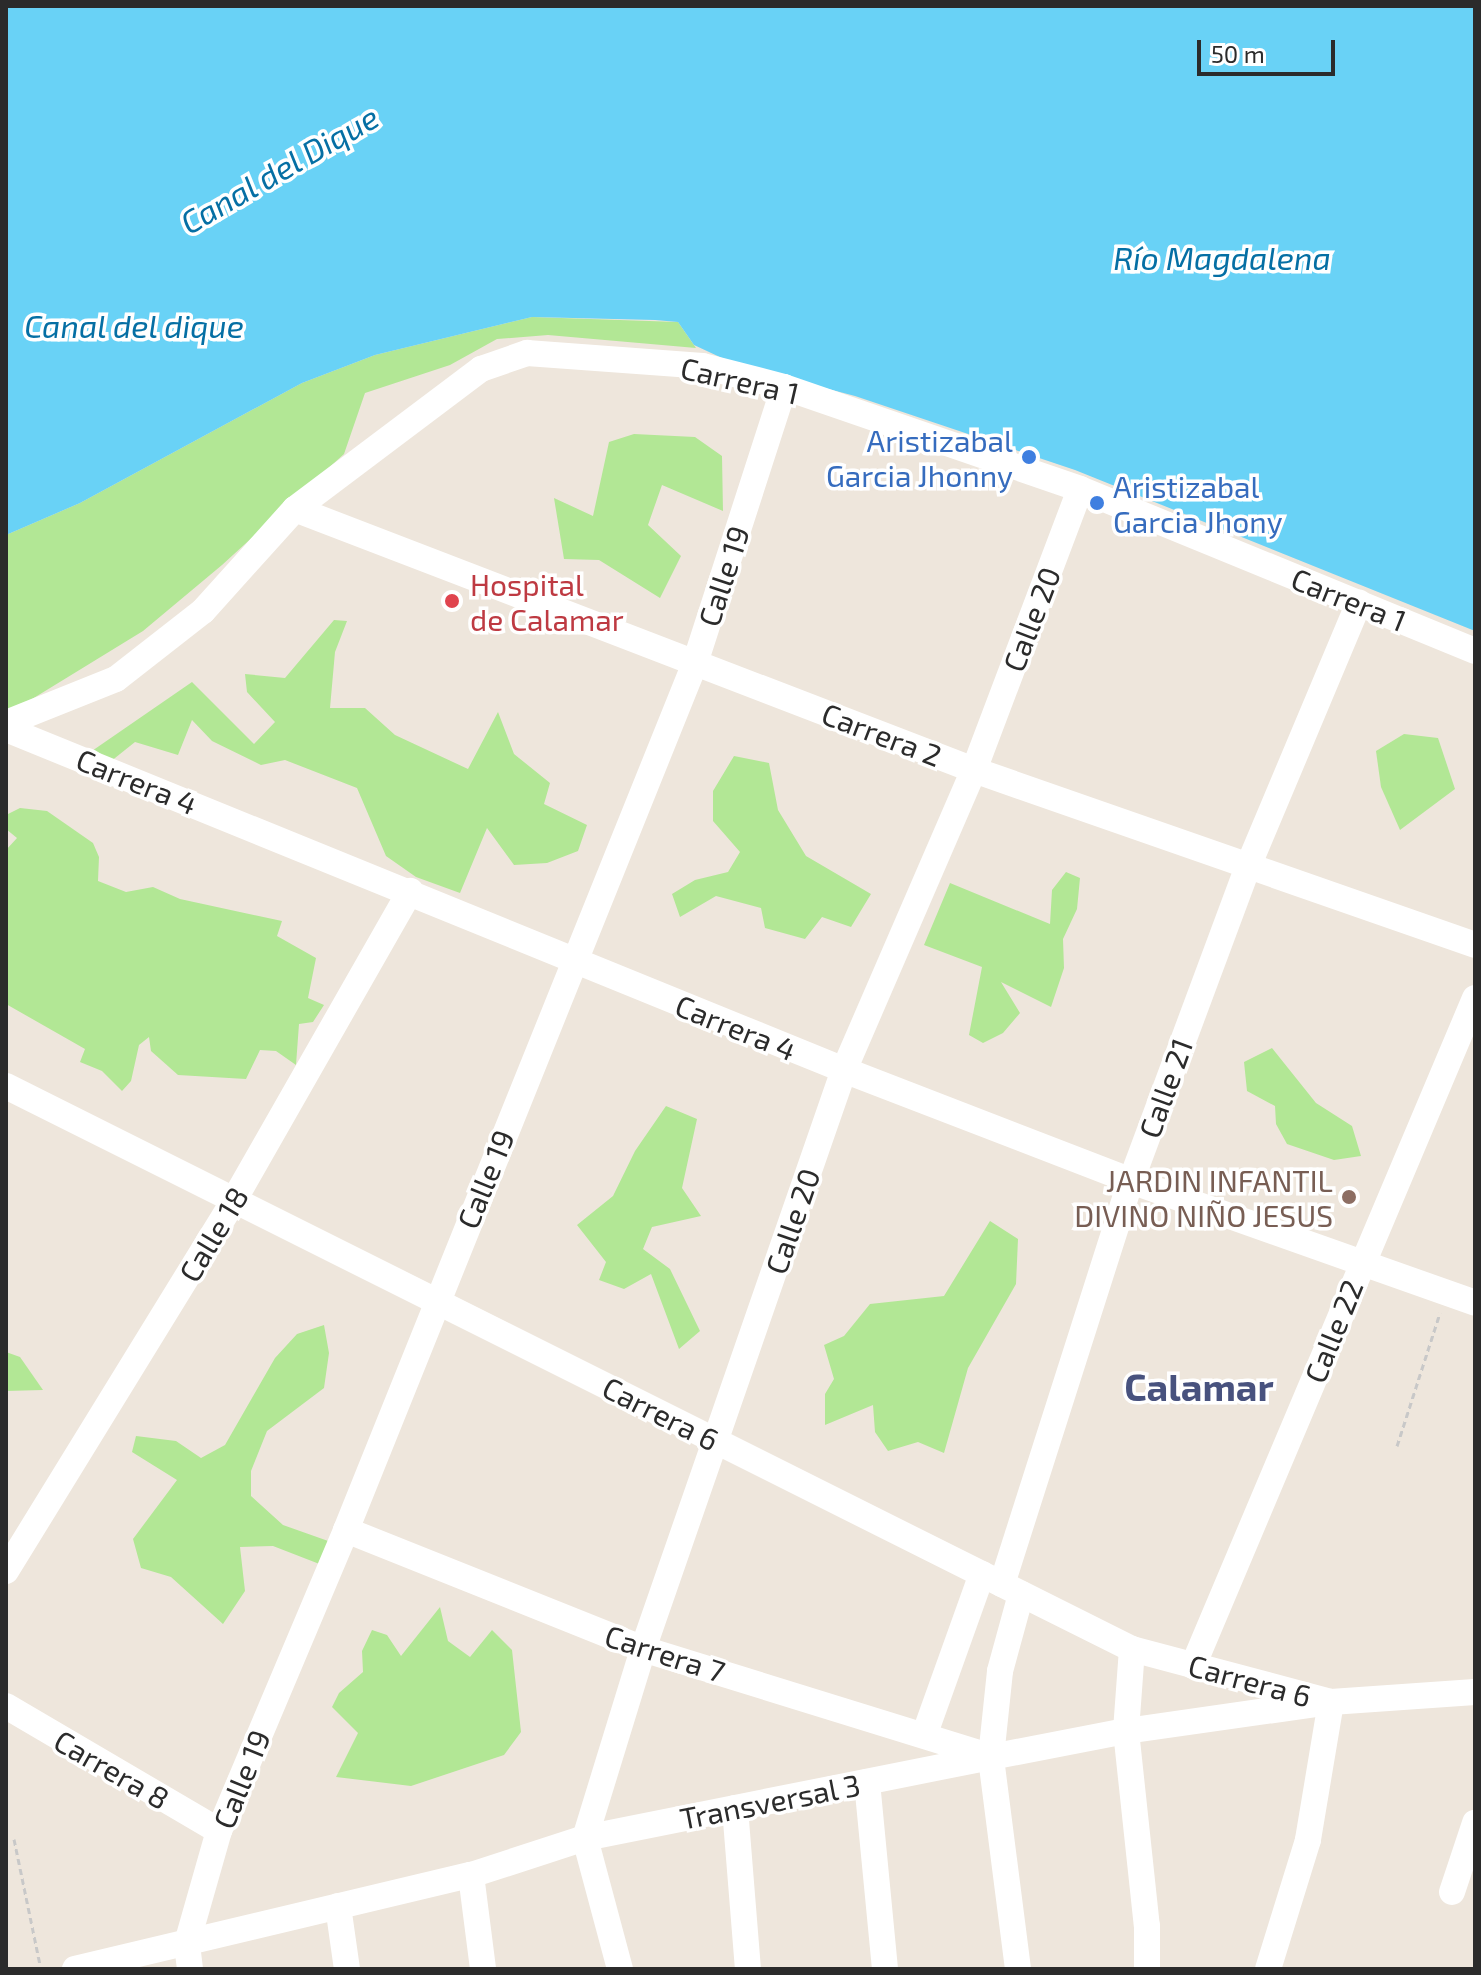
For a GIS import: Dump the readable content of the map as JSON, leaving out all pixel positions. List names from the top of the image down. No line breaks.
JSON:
{"streets":{"street":["Carrera 1","Calle 19","Calle 20","Carrera 2","Carrera 4","Calle 21","Calle 18","Calle 22","Carrera 6","Carrera 7","Carrera 8","Transversal 3"]},"crossings":[["Carrera 1","Calle 19"],["Carrera 1","Calle 20"],["Carrera 1","Carrera 2"],["Carrera 1","Carrera 4"],["Carrera 1","Calle 21"],["Calle 19","Carrera 2"],["Calle 19","Carrera 4"],["Calle 19","Carrera 6"],["Calle 19","Carrera 7"],["Calle 19","Carrera 8"],["Calle 19","Transversal 3"],["Calle 20","Carrera 2"],["Calle 20","Carrera 4"],["Calle 20","Carrera 6"],["Calle 20","Carrera 7"],["Calle 20","Transversal 3"],["Carrera 2","Calle 21"],["Carrera 4","Calle 21"],["Carrera 4","Calle 18"],["Carrera 4","Calle 22"],["Calle 21","Carrera 6"],["Calle 21","Carrera 7"],["Calle 18","Carrera 6"],["Calle 22","Carrera 6"],["Carrera 6","Transversal 3"],["Carrera 7","Transversal 3"]],"districts":["Calamar"],"water":["Canal del Dique","Río Magdalena","Canal del dique"],"places":["Aristizabal Garcia Jhonny","Aristizabal Garcia Jhony","Hospital de Calamar","JARDIN INFANTIL DIVINO NIÑO JESUS"],"scale_bar":"50 m"}
